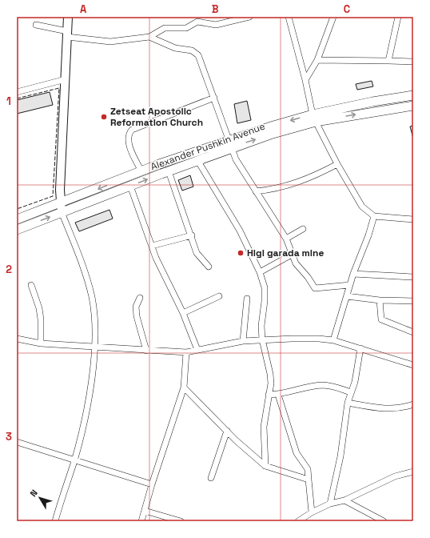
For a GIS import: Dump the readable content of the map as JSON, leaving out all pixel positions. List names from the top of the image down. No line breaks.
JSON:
{"streets":{"main road":["Alexander Pushkin Avenue"]},"places":["Zetseat Apostolic Reformation Church","Higi garada mine"],"north":"top left","grid":{"columns":["A","B","C"],"rows":["1","2","3"]}}
